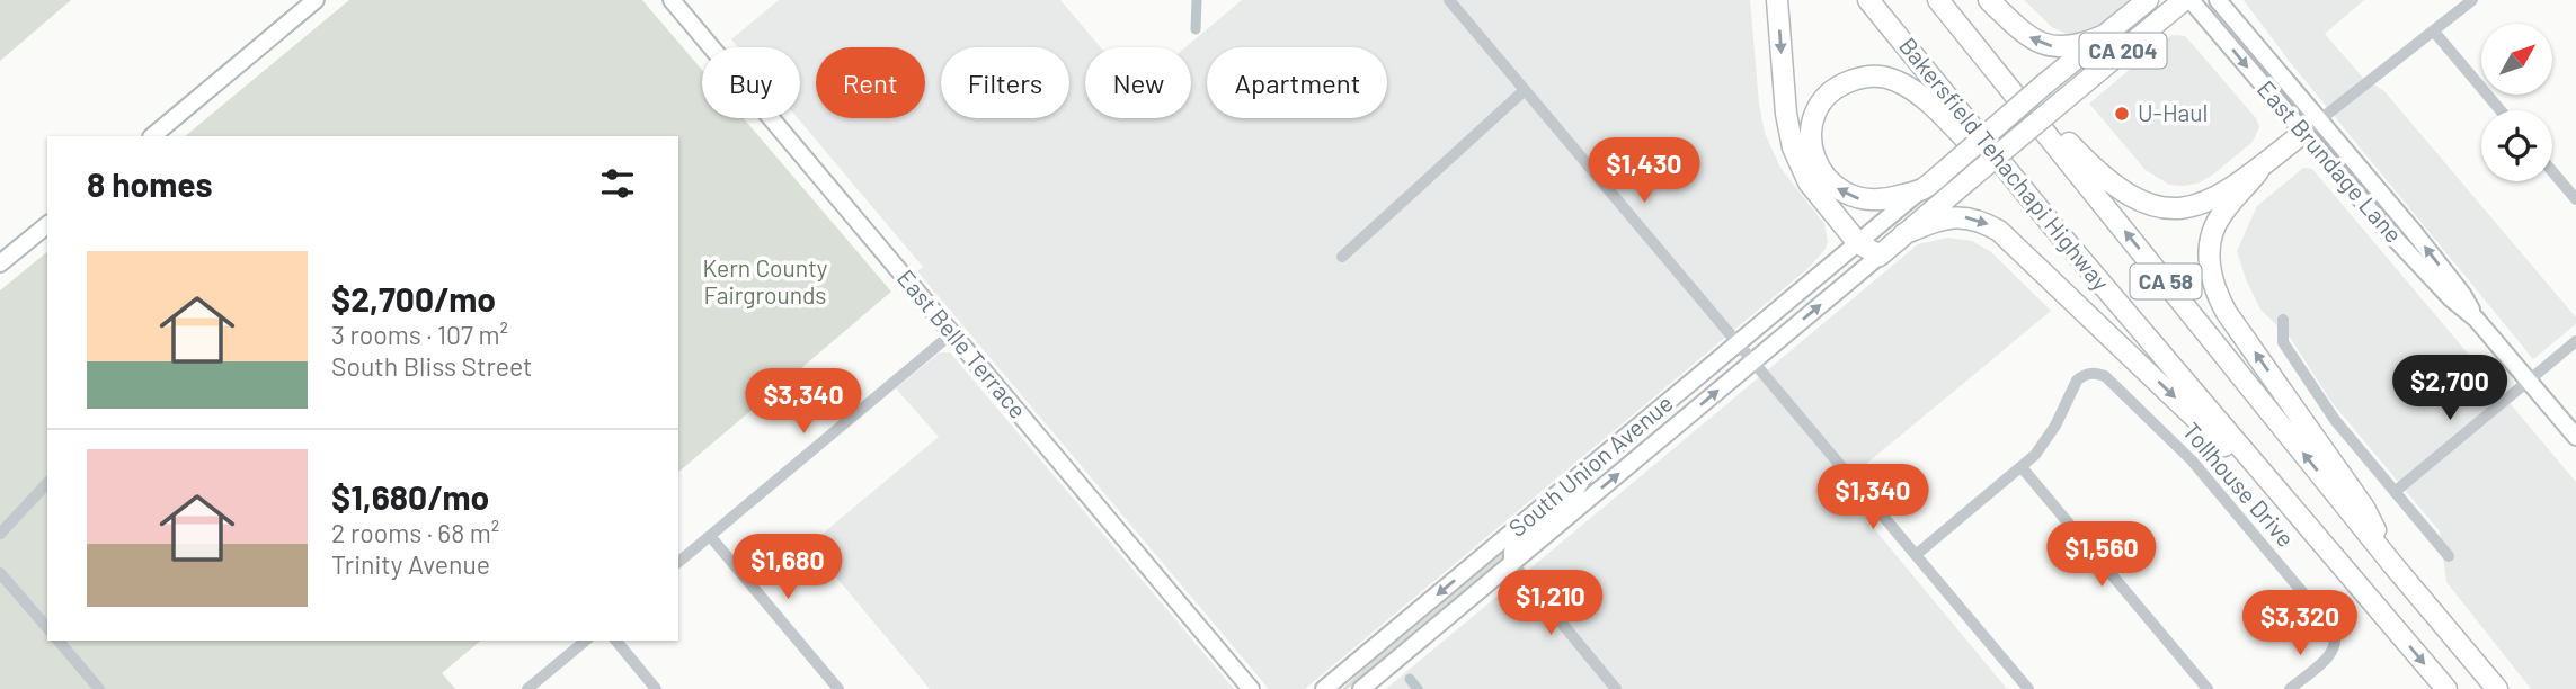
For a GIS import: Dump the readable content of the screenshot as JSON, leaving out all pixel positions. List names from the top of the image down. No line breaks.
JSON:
{"streets":{"highway":["CA 204","Bakersfield Tehachapi Highway","CA 58"],"main road":["East Brundage Lane","East Belle Terrace","South Union Avenue"],"street":["Tollhouse Drive"]},"crossings":[["CA 204","South Union Avenue"]],"parks":["Kern County Fairgrounds"],"places":["U-Haul"],"north":"top right","page":{"chip":["Buy","Rent","Filters","New","Apartment"],"heading":"8 homes","price":["$1,430","$2,700","$3,340","$1,340","$1,560","$1,680","$1,210","$3,320"],"list":[{"name":"$2,700/mo","note":"3 rooms · 107 m² · South Bliss Street"},{"name":"$1,680/mo","note":"2 rooms · 68 m² · Trinity Avenue"}]}}
